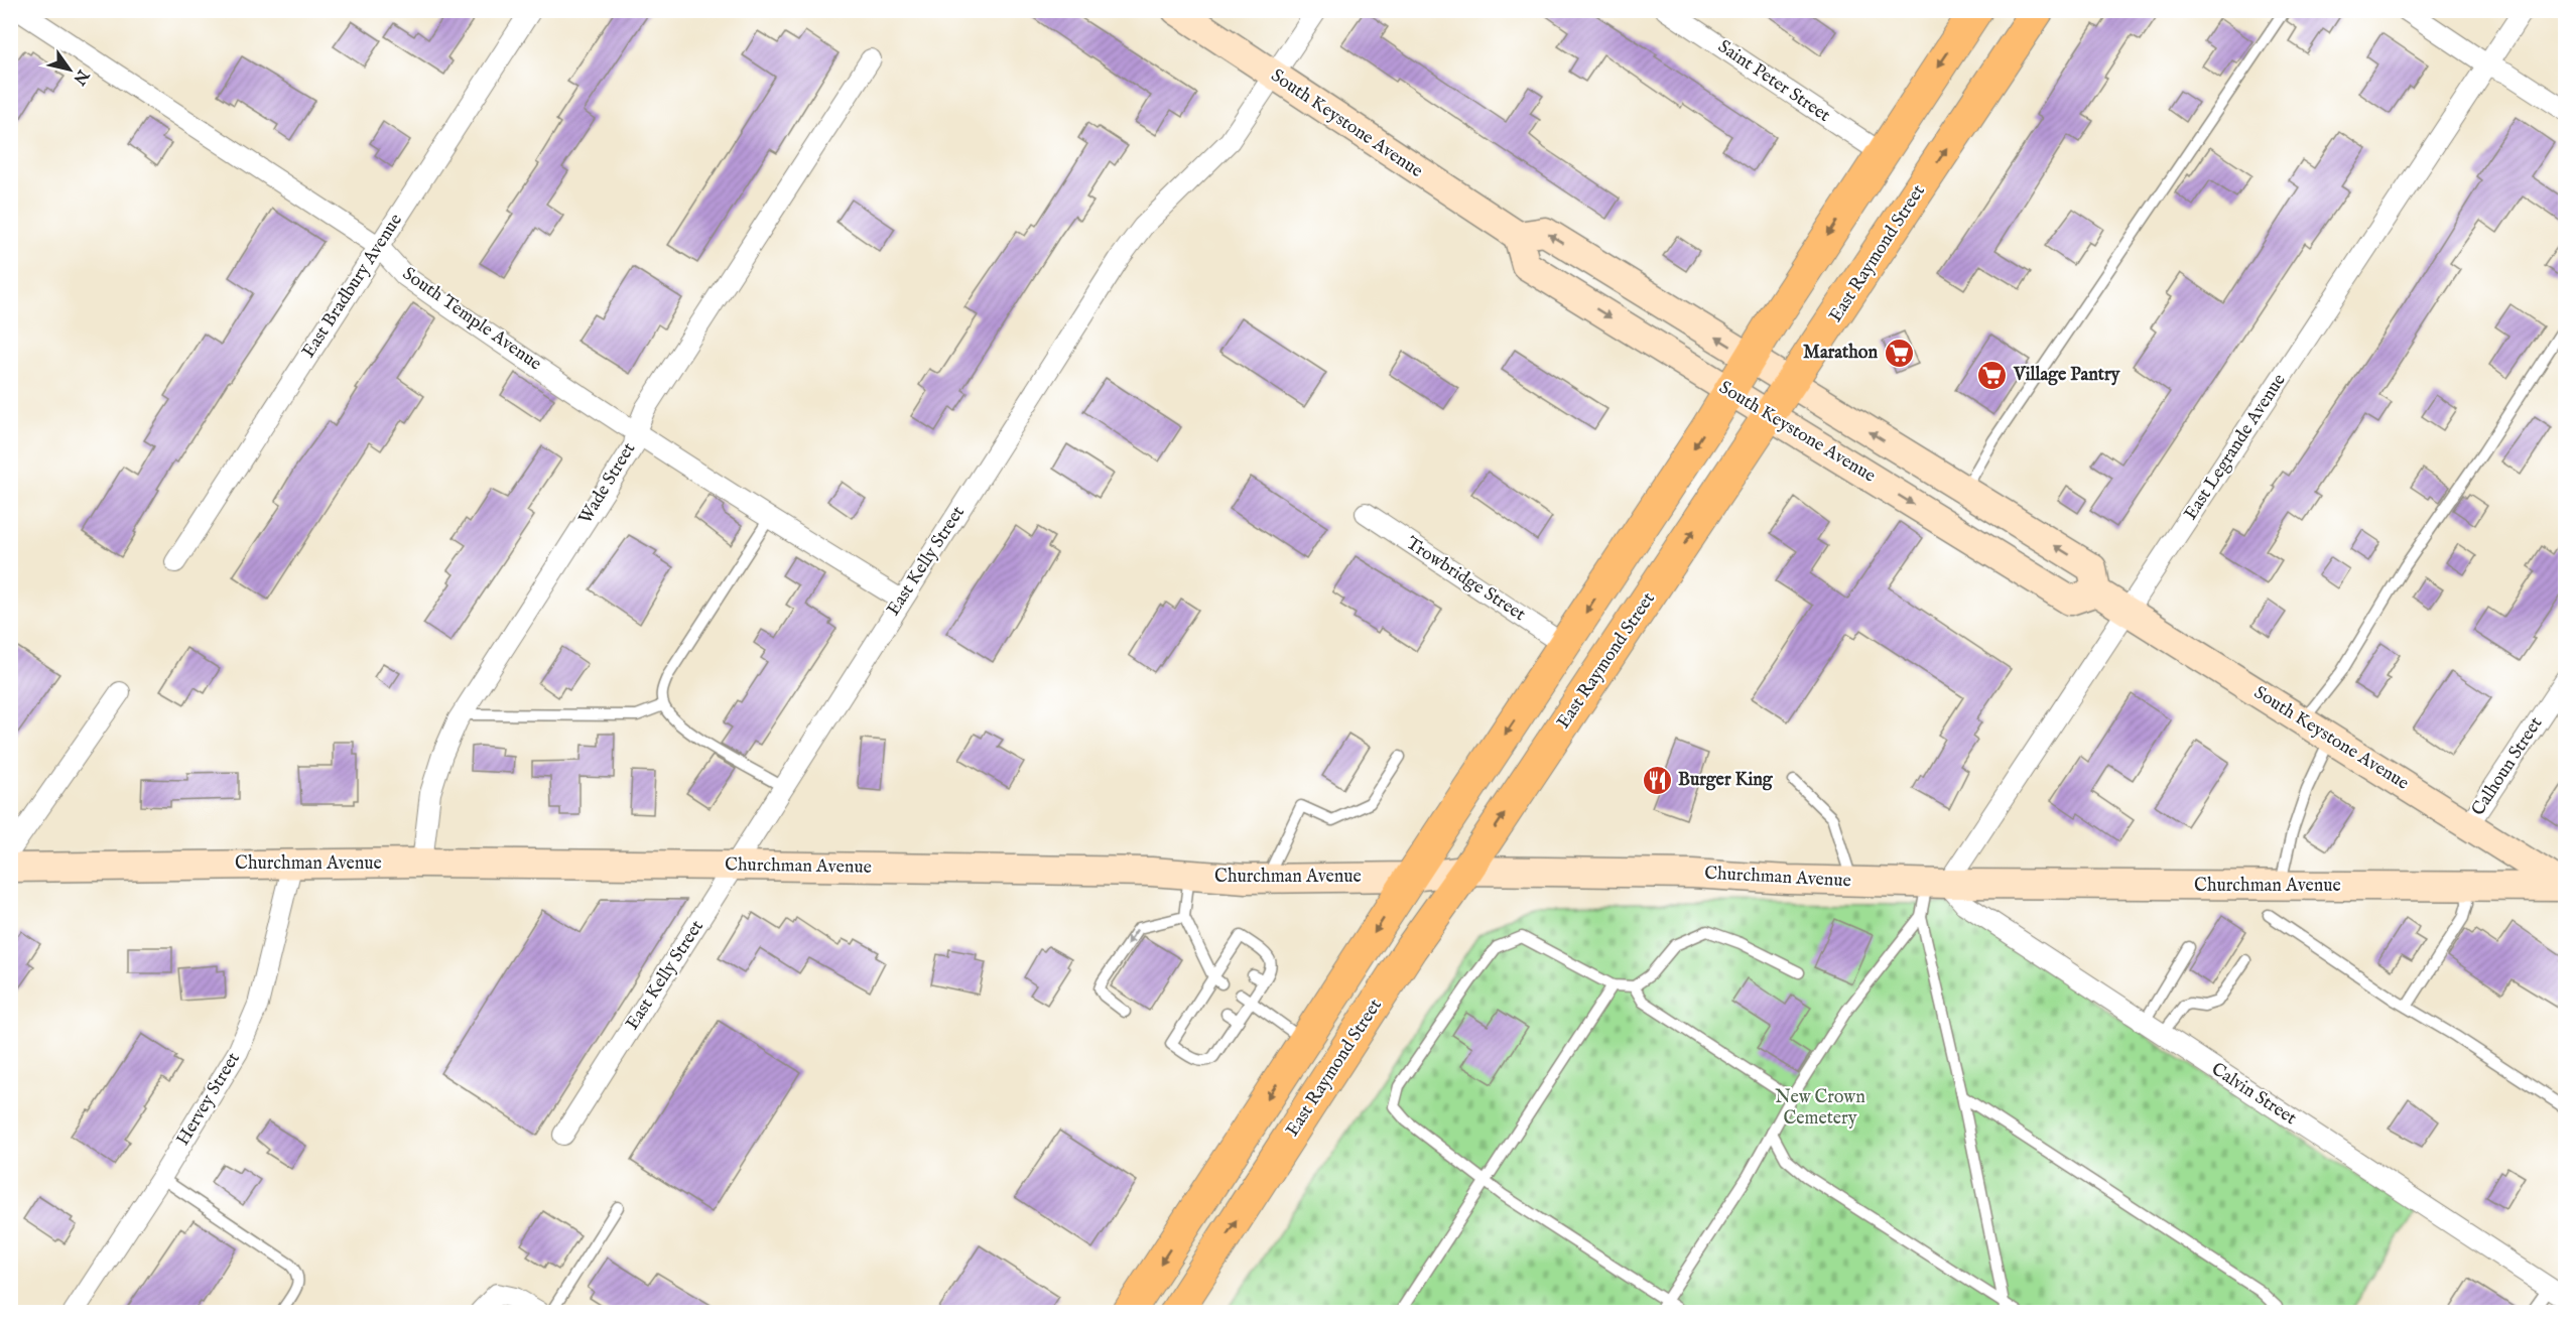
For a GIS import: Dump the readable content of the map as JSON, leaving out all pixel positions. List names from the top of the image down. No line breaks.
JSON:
{"streets":{"main road":["South Keystone Avenue","East Raymond Street","Churchman Avenue"],"street":["Saint Peter Street","East Bradbury Avenue","South Temple Avenue","East Legrande Avenue","Wade Street","East Kelly Street","Trowbridge Street","Calhoun Street","Calvin Street","Hervey Street"]},"crossings":[["South Keystone Avenue","East Raymond Street"],["South Keystone Avenue","East Legrande Avenue"],["South Keystone Avenue","East Kelly Street"],["South Keystone Avenue","Calhoun Street"],["South Keystone Avenue","Churchman Avenue"],["East Raymond Street","Churchman Avenue"],["East Bradbury Avenue","South Temple Avenue"],["South Temple Avenue","Wade Street"],["South Temple Avenue","East Kelly Street"],["East Legrande Avenue","Churchman Avenue"],["East Legrande Avenue","Calvin Street"],["Wade Street","Churchman Avenue"],["East Kelly Street","Churchman Avenue"],["Churchman Avenue","Calvin Street"],["Churchman Avenue","Hervey Street"]],"parks":["New Crown Cemetery"],"places":{"supermarket":["Marathon","Village Pantry"],"restaurant":["Burger King"]},"north":"bottom right"}
